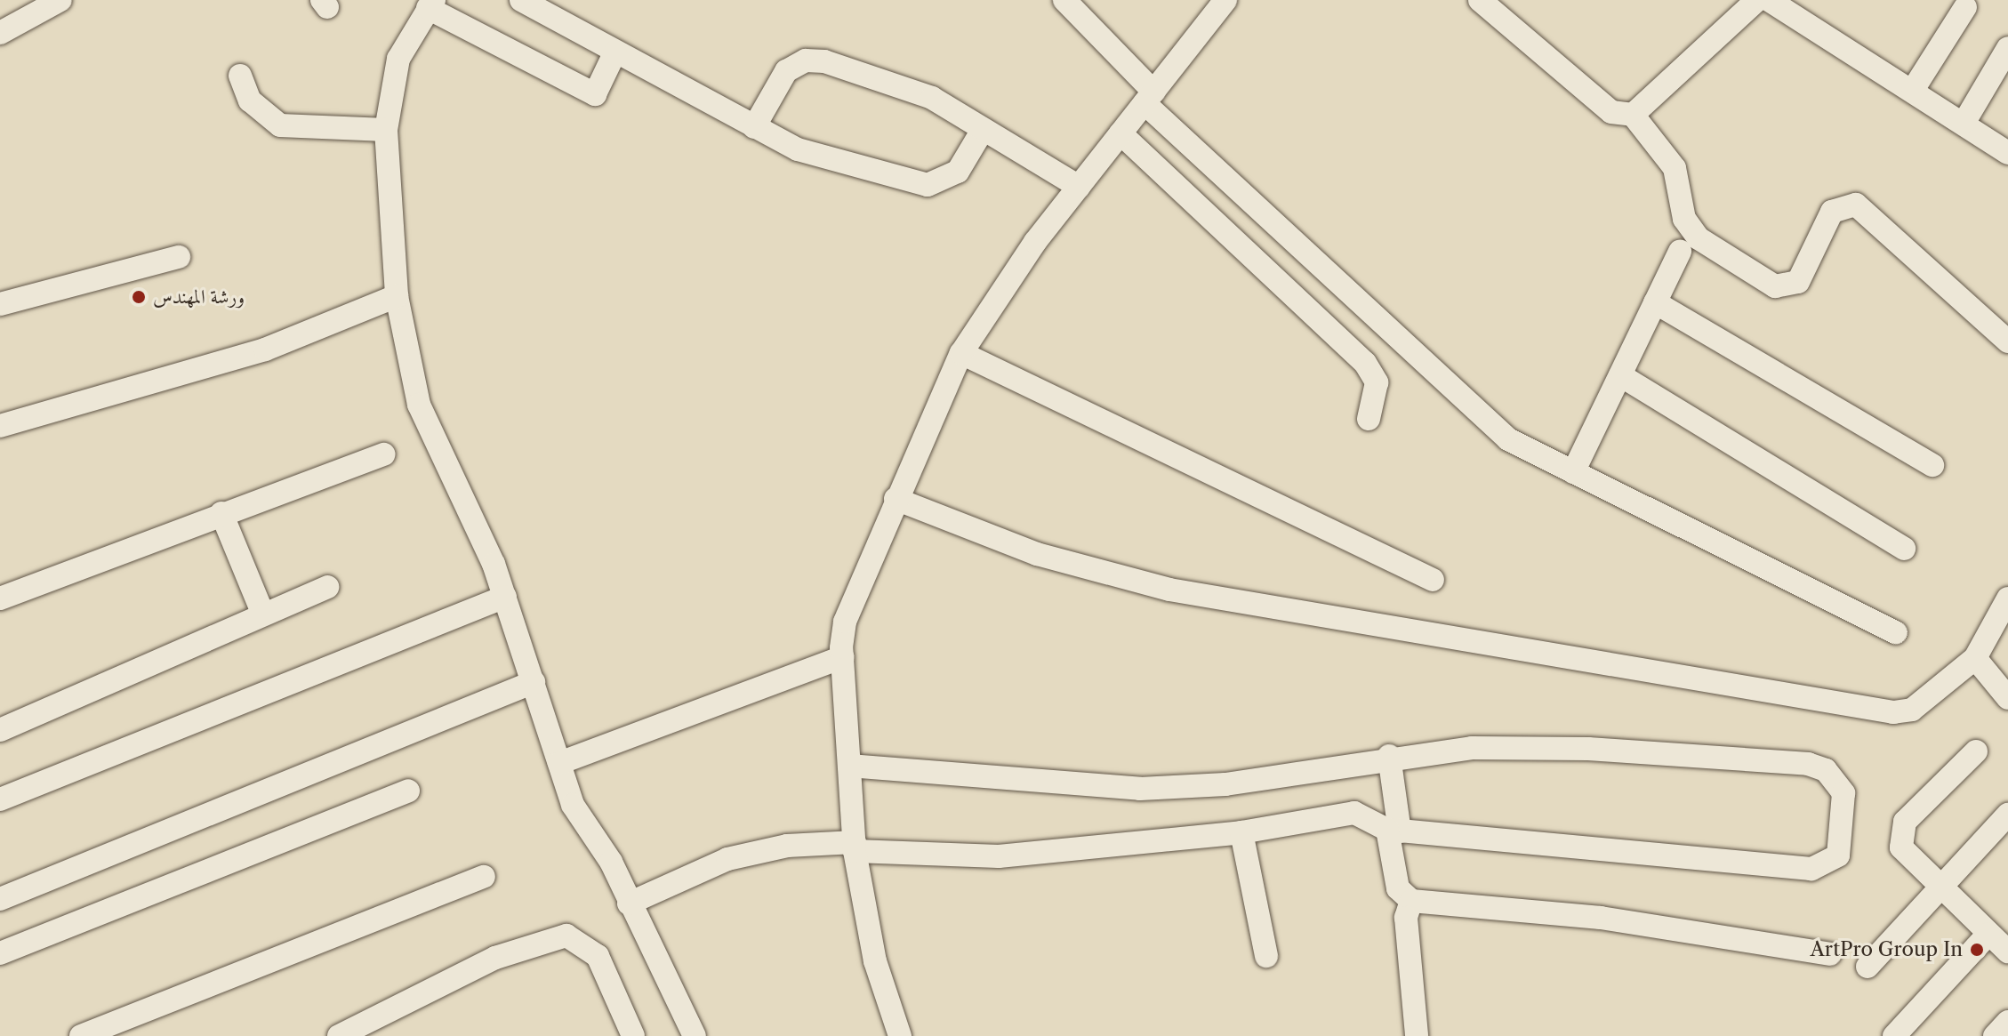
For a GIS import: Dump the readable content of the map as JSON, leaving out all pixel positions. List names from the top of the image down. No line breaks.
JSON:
{"places":["ورشة المهندس","ArtPro Group In"]}
